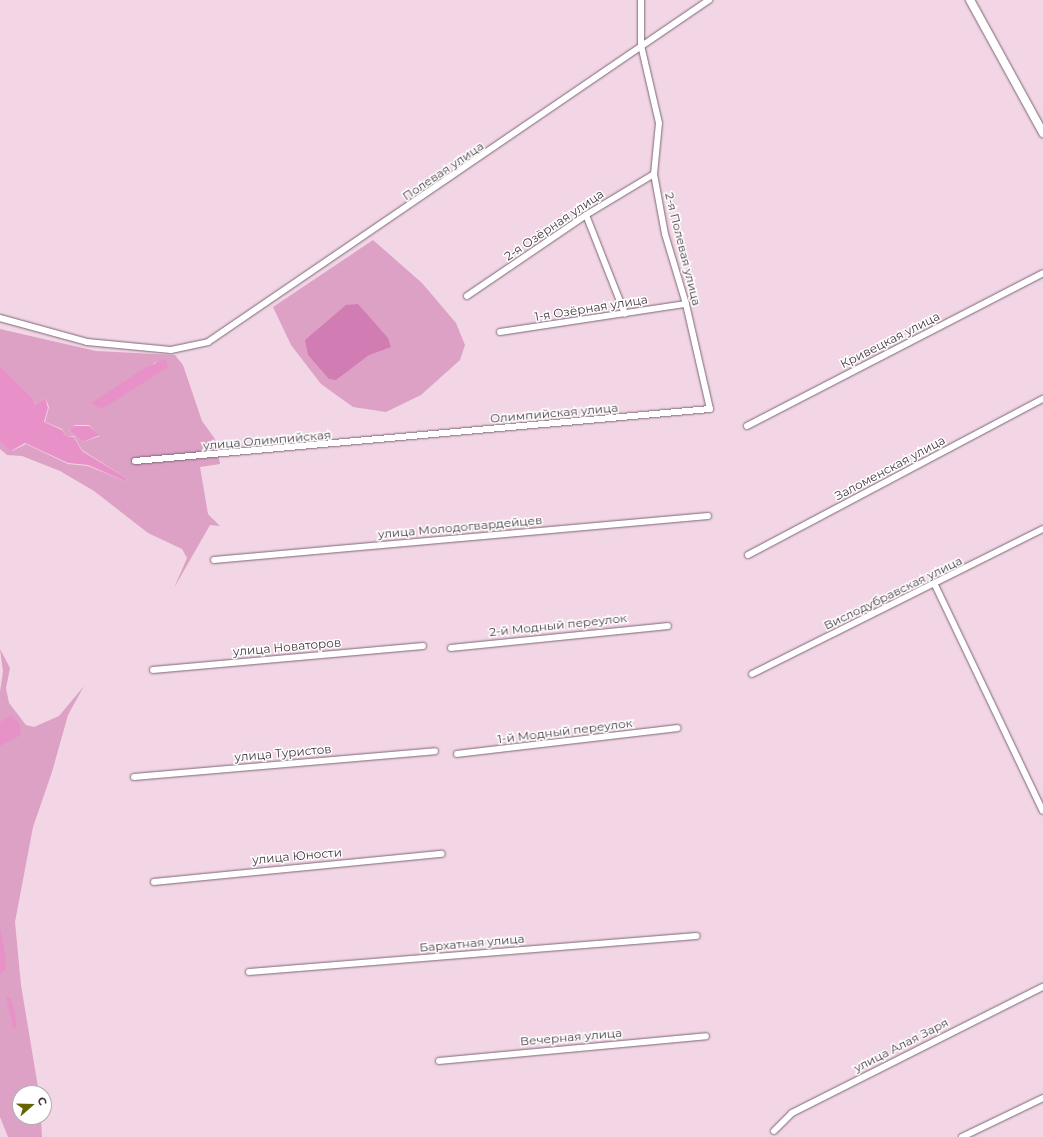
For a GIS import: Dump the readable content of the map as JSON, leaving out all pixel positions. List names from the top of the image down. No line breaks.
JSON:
{"streets":{"street":["Полевая улица","2-я Озёрная улица","2-я Полевая улица","1-я Озёрная улица","Кривецкая улица","Олимпийская улица","улица Олимпийская","Заломенская улица","улица Молодогвардейцев","Вислодубравская улица","2-й Модный переулок","улица Новаторов","1-й Модный переулок","улица Туристов","улица Юности","Бархатная улица","Вечерная улица","улица Алая Заря"]},"crossings":[["Полевая улица","2-я Полевая улица"],["2-я Озёрная улица","2-я Полевая улица"],["2-я Полевая улица","1-я Озёрная улица"],["2-я Полевая улица","Олимпийская улица"],["Олимпийская улица","улица Олимпийская"]],"north":"right"}
